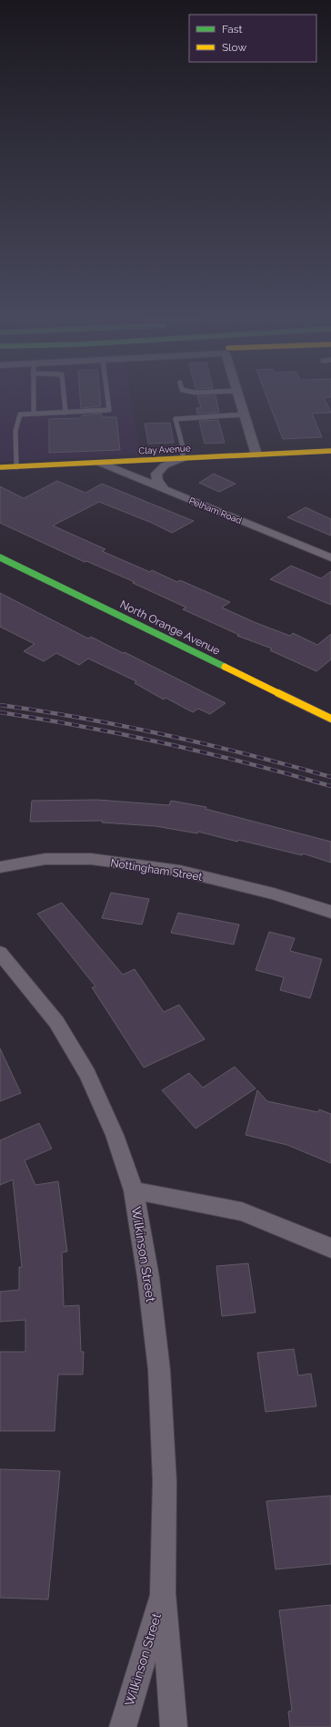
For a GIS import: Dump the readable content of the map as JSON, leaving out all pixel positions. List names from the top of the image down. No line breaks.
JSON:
{"streets":{"main road":["Clay Avenue","North Orange Avenue"],"street":["Pelham Road","Nottingham Street","Wilkinson Street"]},"crossings":[["Clay Avenue","Pelham Road"]],"legend":["Fast","Slow"]}
